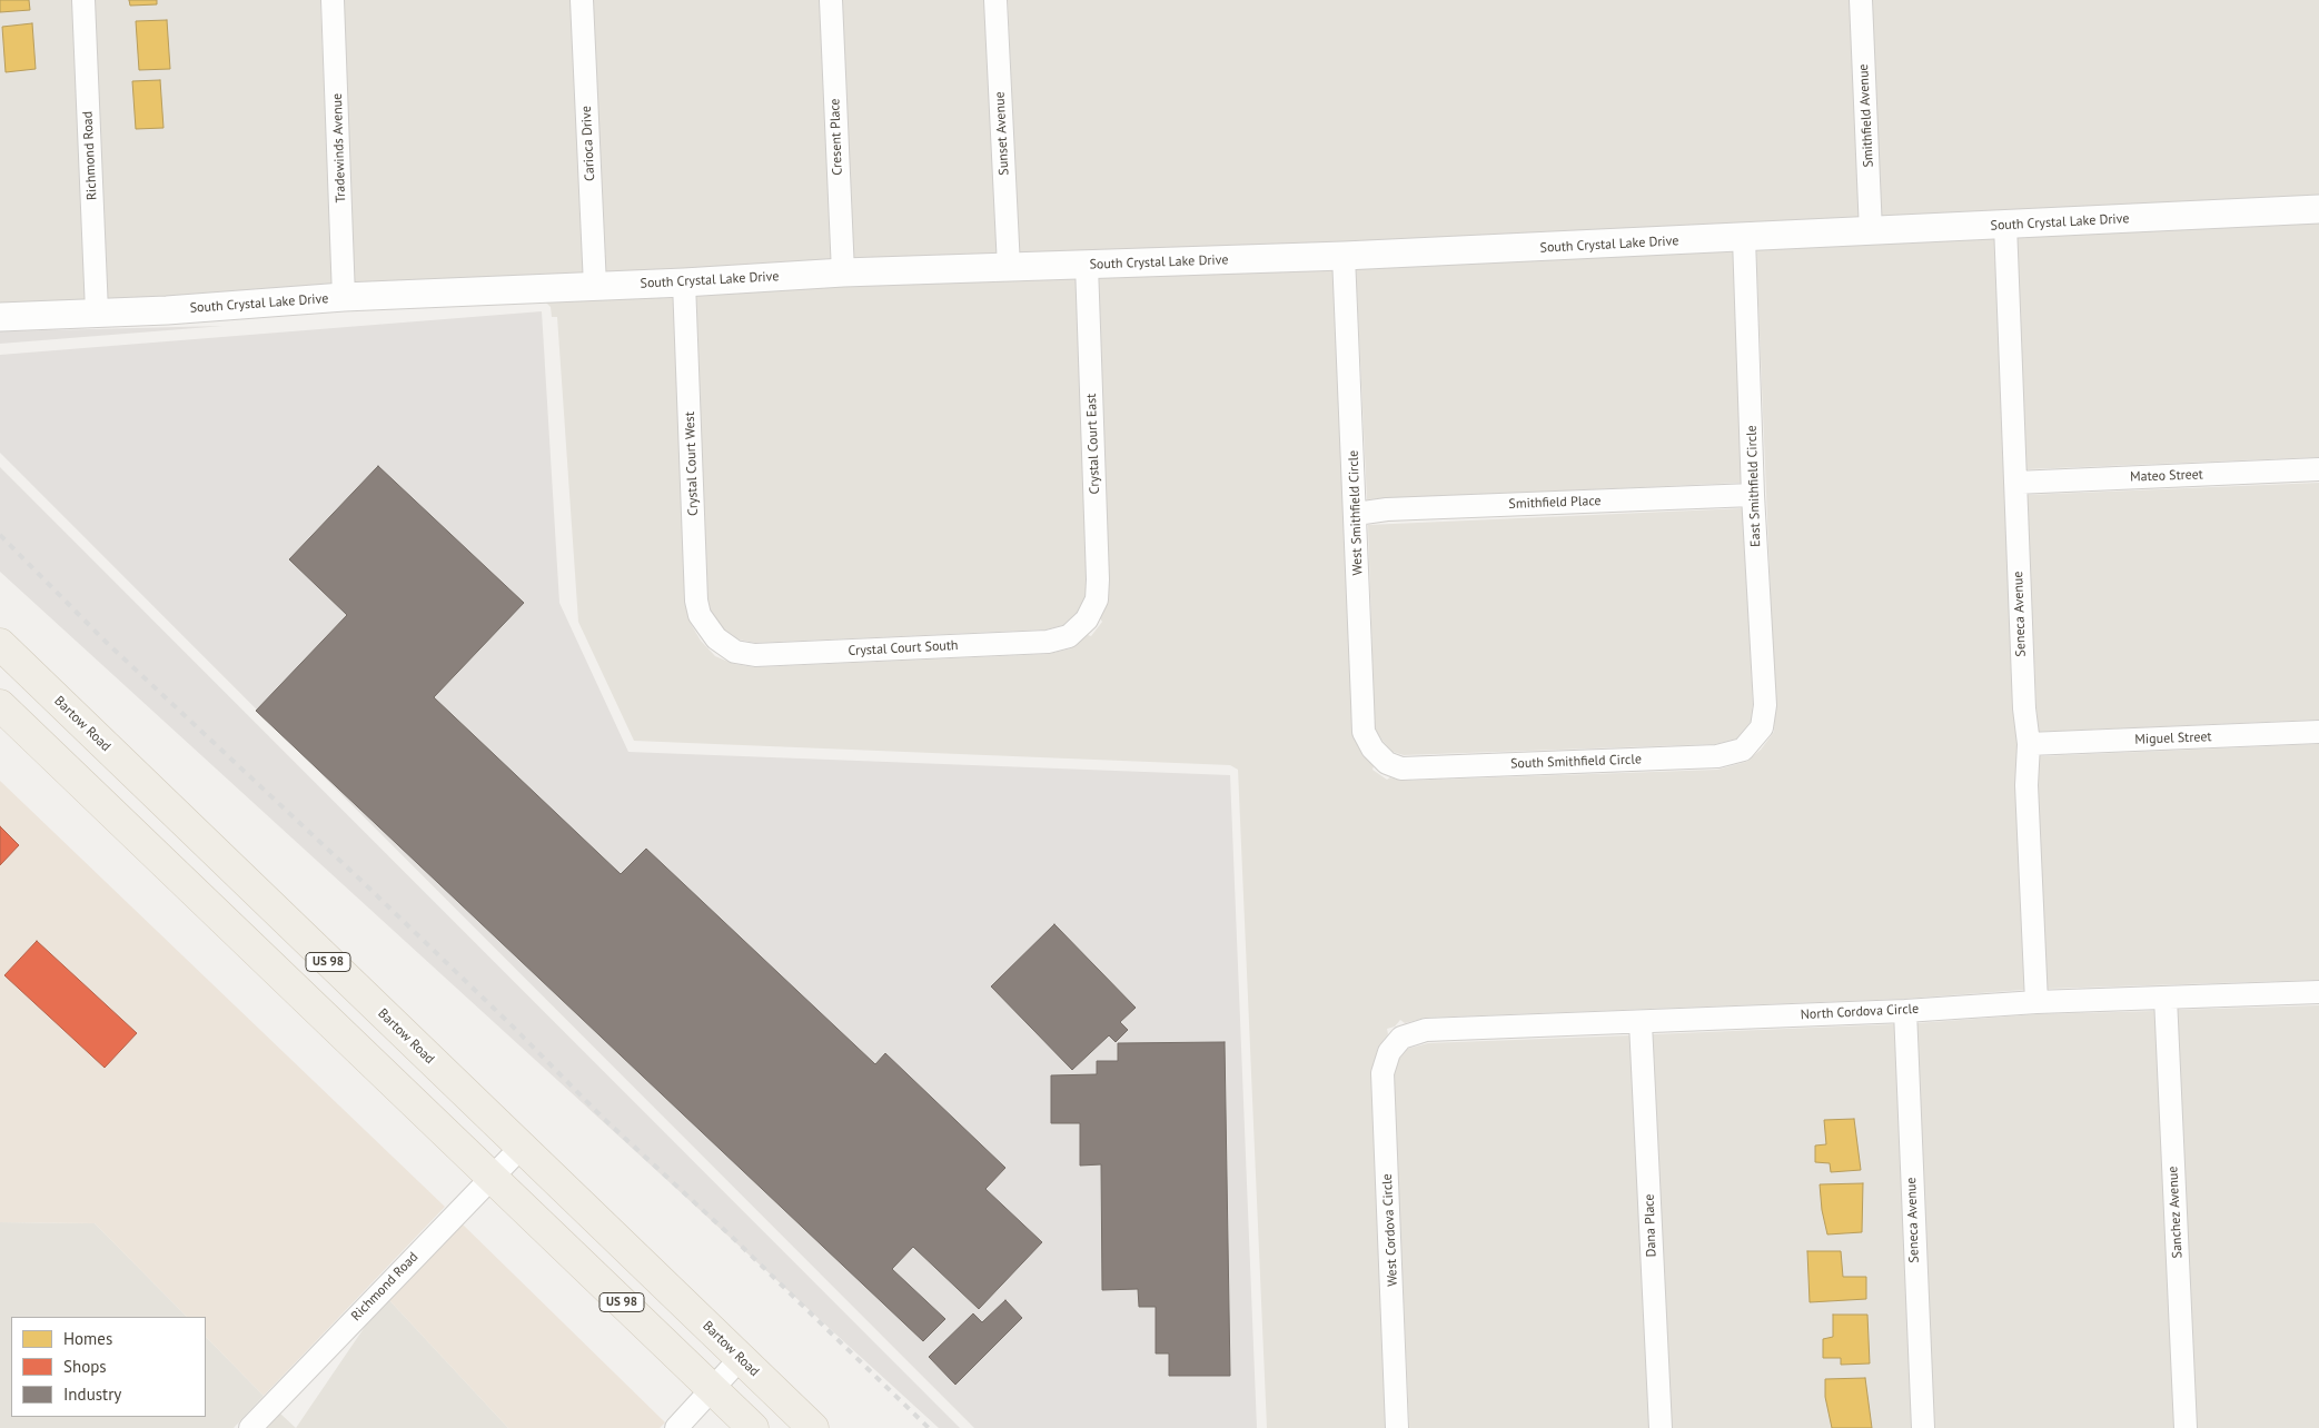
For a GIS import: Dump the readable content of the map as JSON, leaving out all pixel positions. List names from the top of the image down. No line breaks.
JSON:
{"streets":{"main road":["Bartow Road","US 98"],"street":["Smithfield Avenue","Sunset Avenue","Cresent Place","Carioca Drive","Tradewinds Avenue","Richmond Road","South Crystal Lake Drive","Crystal Court East","Crystal Court West","Mateo Street","East Smithfield Circle","Smithfield Place","West Smithfield Circle","Seneca Avenue","Crystal Court South","Miguel Street","South Smithfield Circle","North Cordova Circle","Sanchez Avenue","Dana Place","West Cordova Circle"]},"crossings":[["Smithfield Avenue","South Crystal Lake Drive"],["Sunset Avenue","South Crystal Lake Drive"],["Cresent Place","South Crystal Lake Drive"],["Carioca Drive","South Crystal Lake Drive"],["Tradewinds Avenue","South Crystal Lake Drive"],["Richmond Road","South Crystal Lake Drive"],["Richmond Road","Bartow Road"],["Richmond Road","US 98"],["South Crystal Lake Drive","Crystal Court East"],["South Crystal Lake Drive","Crystal Court West"],["South Crystal Lake Drive","East Smithfield Circle"],["South Crystal Lake Drive","West Smithfield Circle"],["South Crystal Lake Drive","Seneca Avenue"],["Crystal Court East","Crystal Court South"],["Crystal Court West","Crystal Court South"],["Mateo Street","Seneca Avenue"],["East Smithfield Circle","Smithfield Place"],["East Smithfield Circle","South Smithfield Circle"],["Smithfield Place","West Smithfield Circle"],["West Smithfield Circle","South Smithfield Circle"],["Seneca Avenue","Miguel Street"],["Seneca Avenue","North Cordova Circle"],["North Cordova Circle","Sanchez Avenue"],["North Cordova Circle","Dana Place"],["North Cordova Circle","West Cordova Circle"]],"legend":["Homes","Shops","Industry"]}
